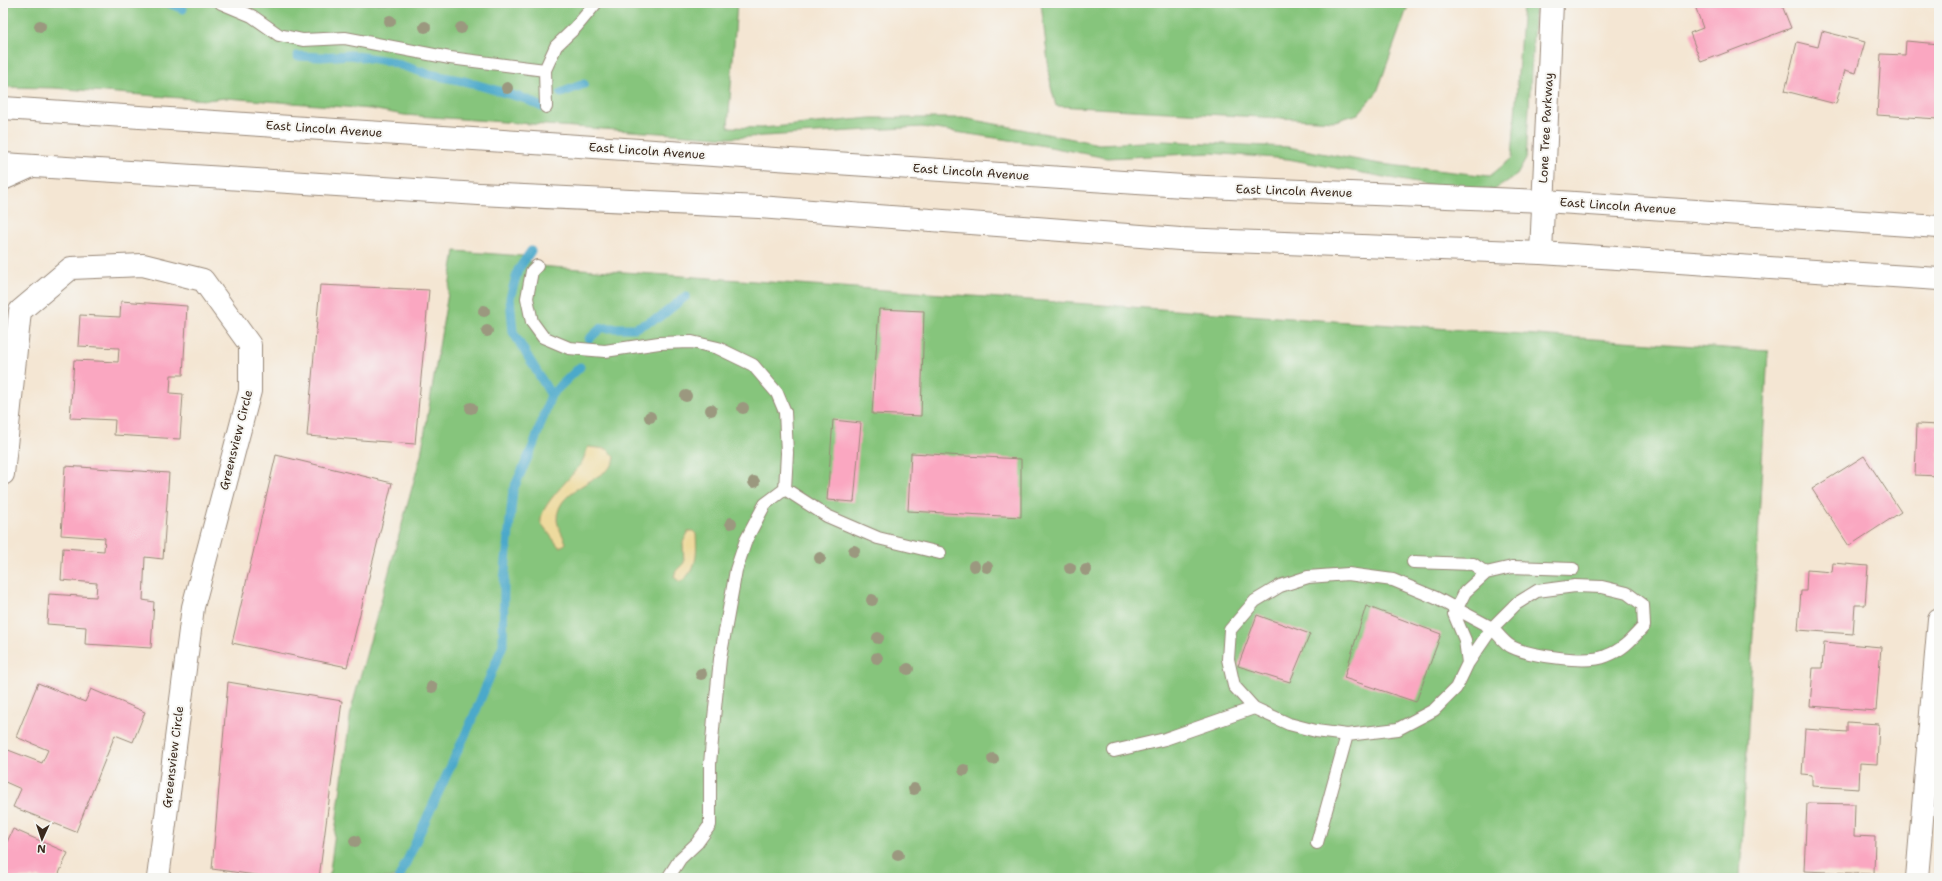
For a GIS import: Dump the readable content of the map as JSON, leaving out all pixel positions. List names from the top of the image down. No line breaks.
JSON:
{"streets":{"main road":["Lone Tree Parkway","East Lincoln Avenue","Greensview Circle"]},"crossings":[["Lone Tree Parkway","East Lincoln Avenue"]],"north":"bottom"}
